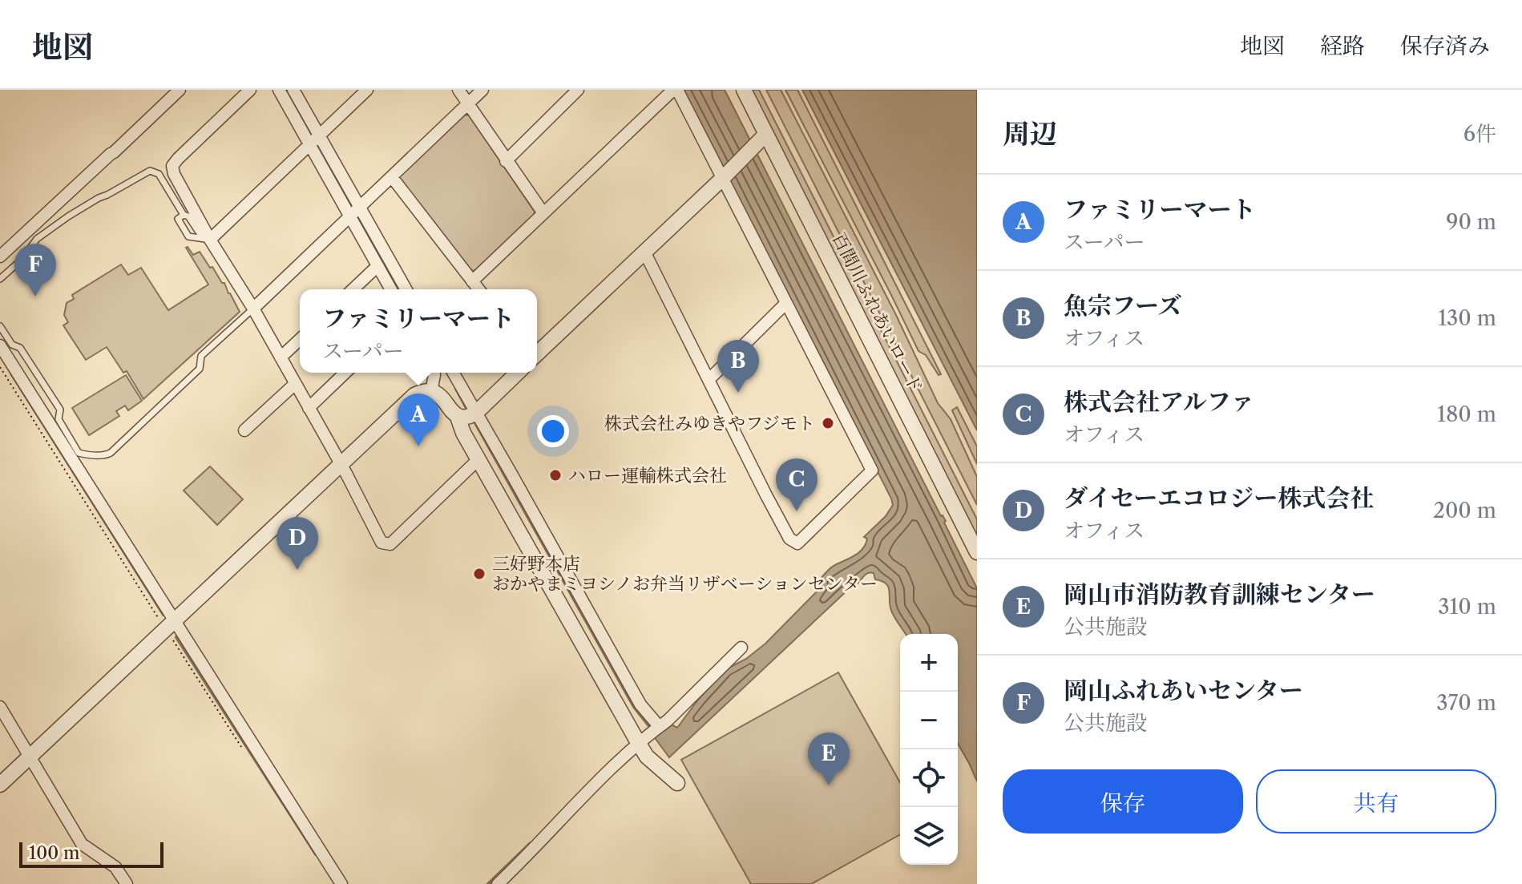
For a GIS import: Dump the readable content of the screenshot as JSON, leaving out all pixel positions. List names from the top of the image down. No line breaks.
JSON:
{"streets":{"street":["百間川ふれあいロード"]},"places":["株式会社みゆきやフジモト","ハロー運輸株式会社","三好野本店 おかやまミヨシノお弁当リザベーションセンター"],"scale_bar":"100 m","page":{"header":"地図","nav":["地図","経路","保存済み"],"heading":["周辺","6件"],"list":[{"mark":"A","name":"ファミリーマート","note":"スーパー","value":"90 m"},{"mark":"B","name":"魚宗フーズ","note":"オフィス","value":"130 m"},{"mark":"C","name":"株式会社アルファ","note":"オフィス","value":"180 m"},{"mark":"D","name":"ダイセーエコロジー株式会社","note":"オフィス","value":"200 m"},{"mark":"E","name":"岡山市消防教育訓練センター","note":"公共施設","value":"310 m"},{"mark":"F","name":"岡山ふれあいセンター","note":"公共施設","value":"370 m"}],"pins":["F","B","A","C","D","E"],"popup":["ファミリーマート","スーパー"],"map_buttons":["+","−"],"buttons":["保存","共有"],"scale":"100 m"}}
